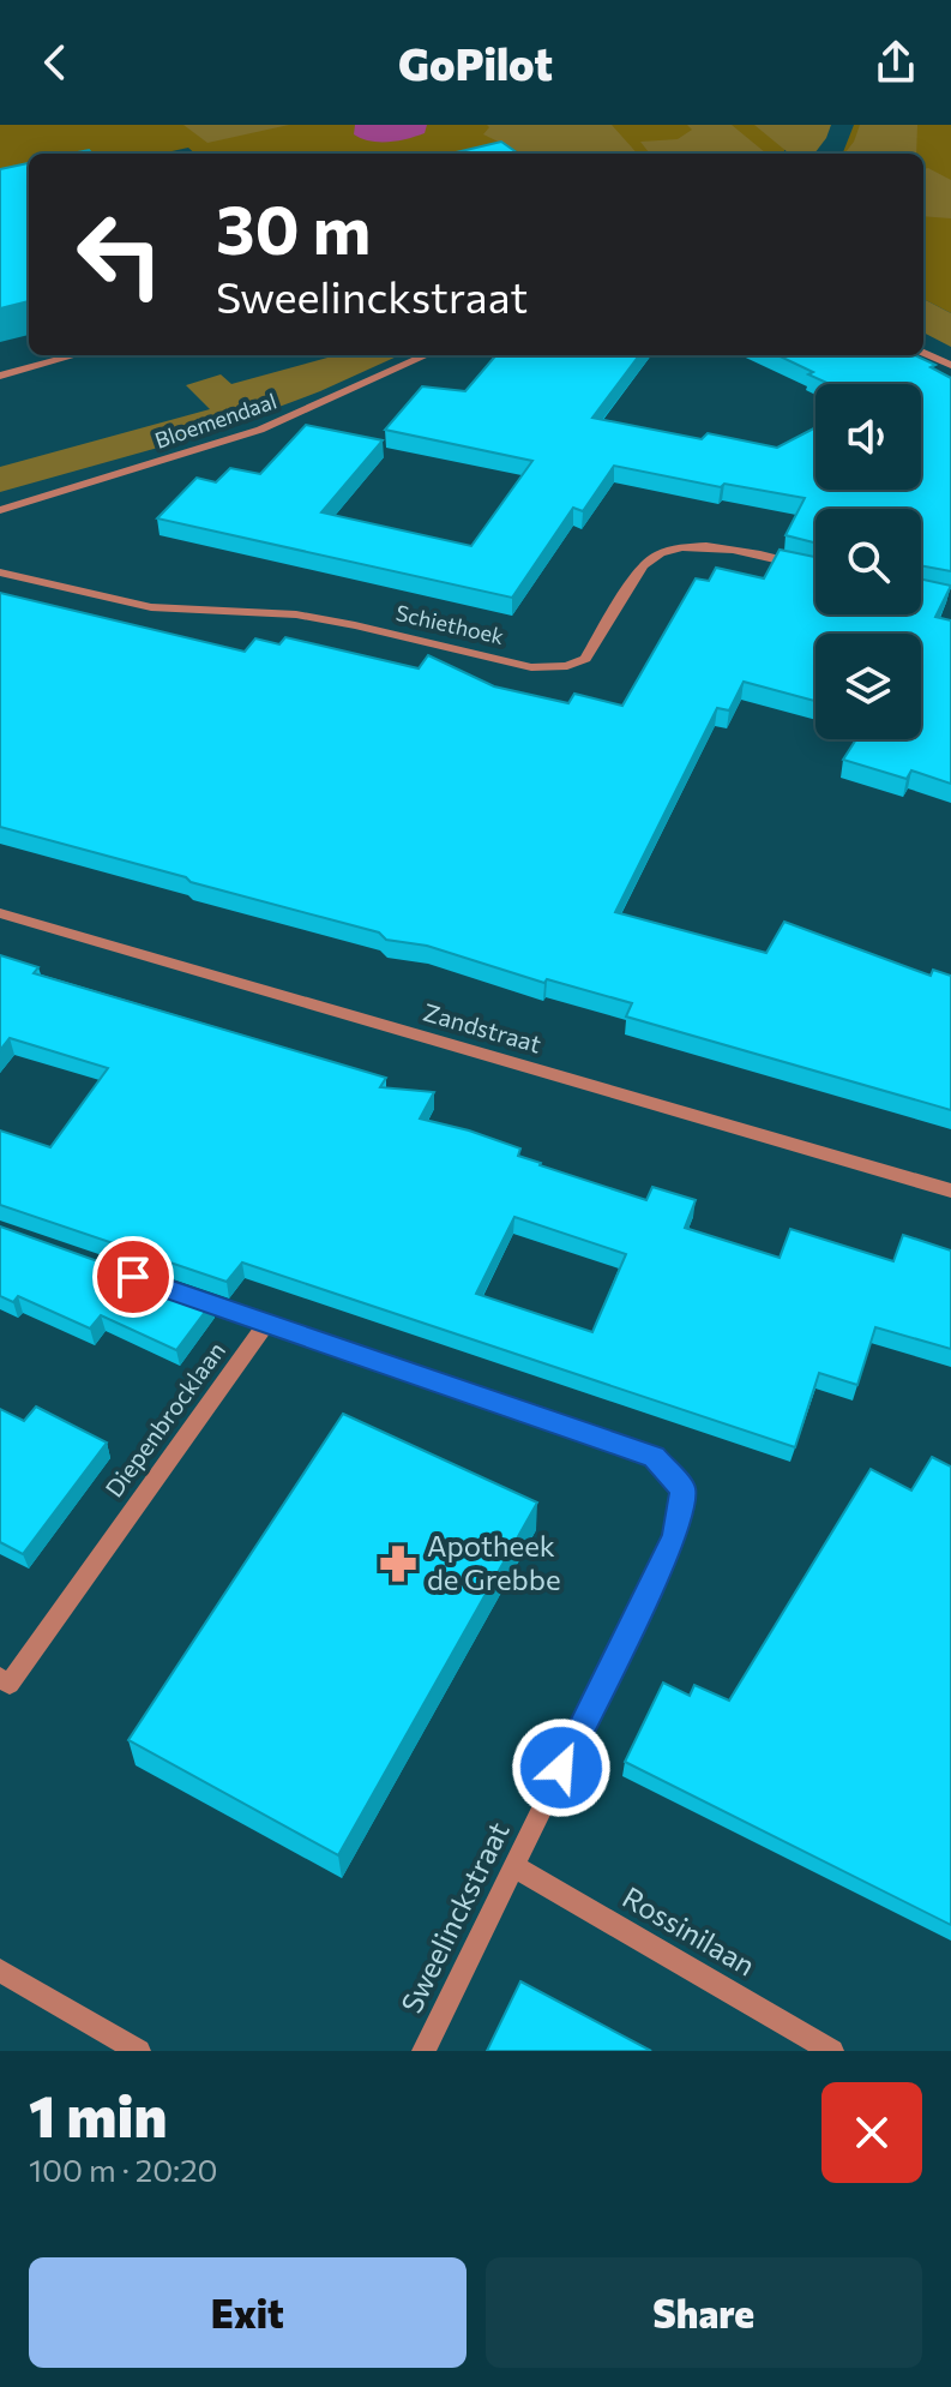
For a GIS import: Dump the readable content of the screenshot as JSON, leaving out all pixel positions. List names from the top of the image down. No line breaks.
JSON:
{"streets":{"street":["Bloemendaal","Schiethoek","Zandstraat","Diepenbrocklaan","Sweelinckstraat","Rossinilaan"]},"crossings":[["Diepenbrocklaan","Sweelinckstraat"],["Sweelinckstraat","Rossinilaan"]],"places":{"pharmacy":["Apotheek de Grebbe"]},"page":{"header":"GoPilot","turn":["30 m","Sweelinckstraat"],"heading":["1 min","100 m · 20:20"],"buttons":["Exit","Share"]}}
